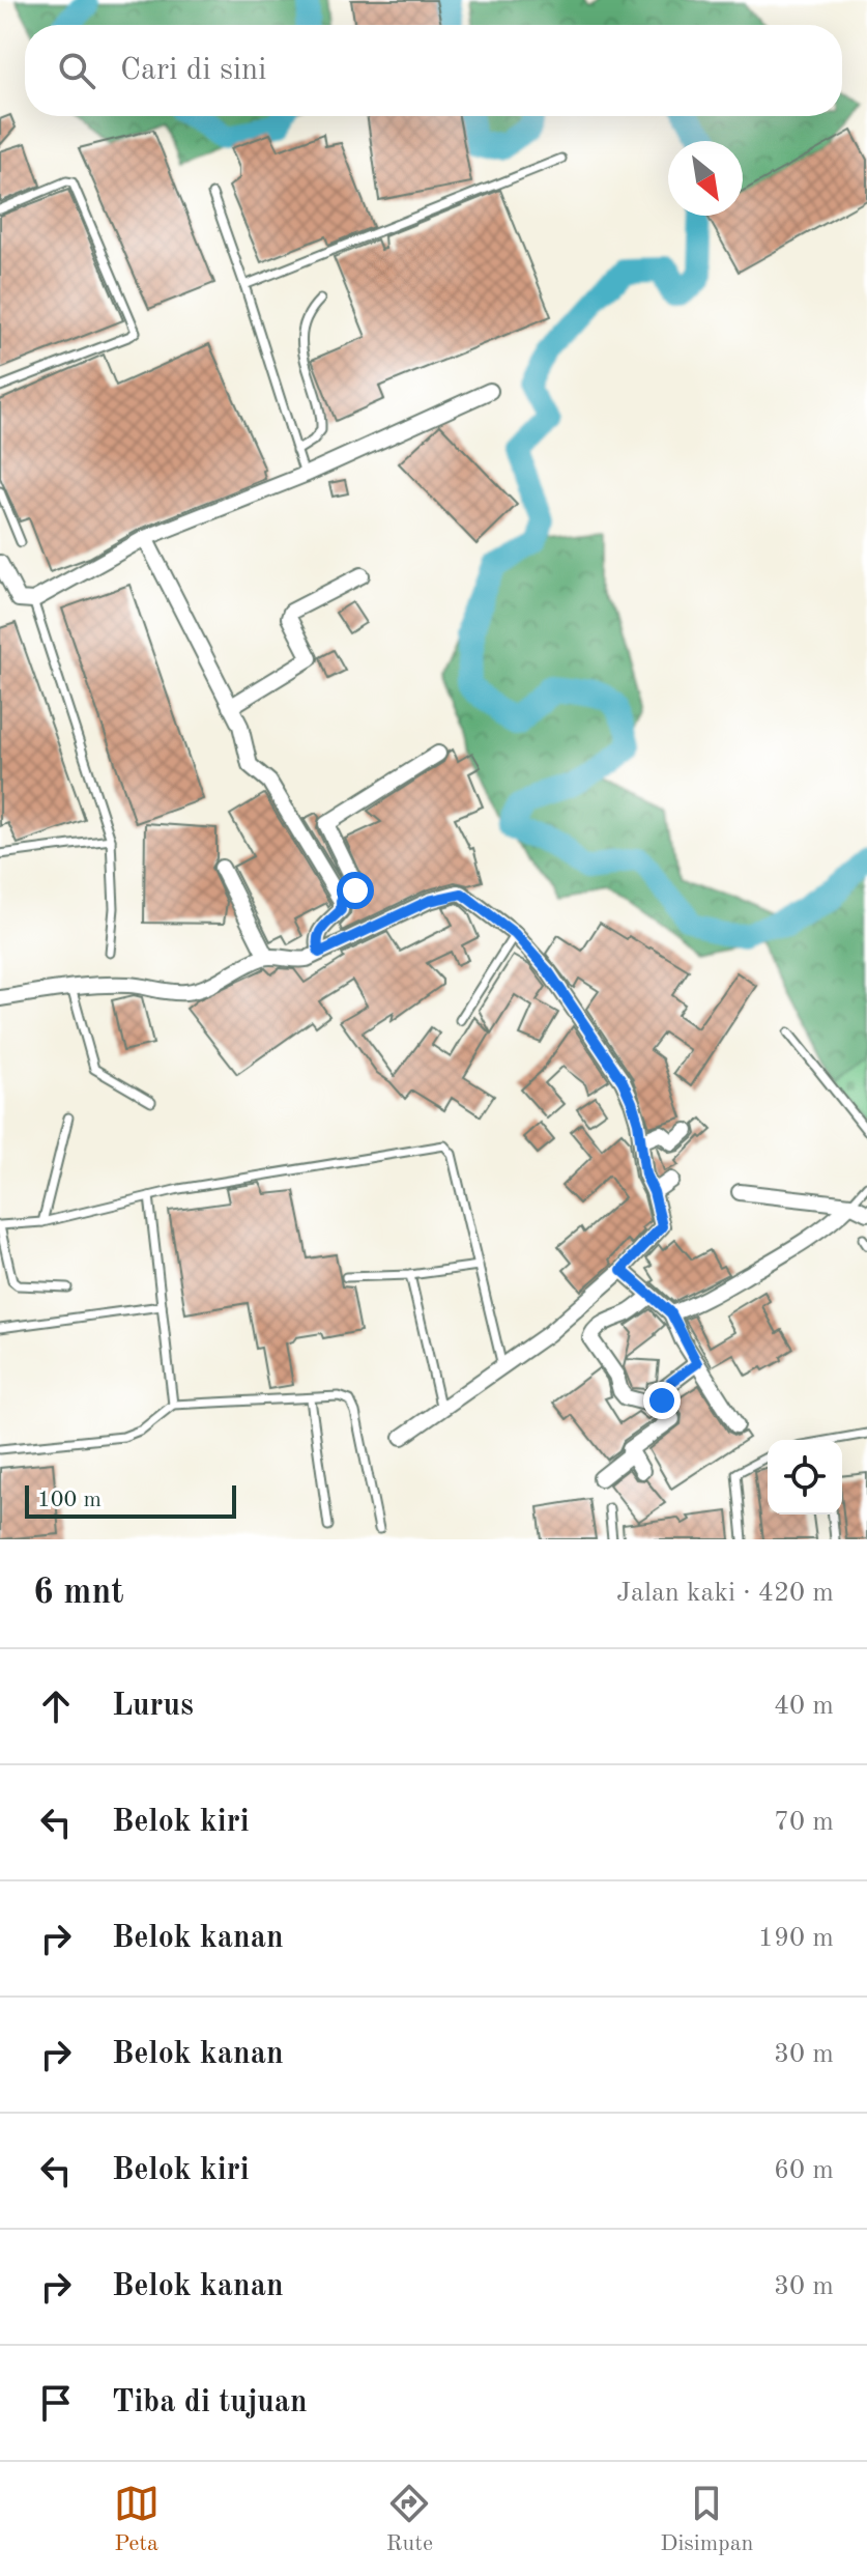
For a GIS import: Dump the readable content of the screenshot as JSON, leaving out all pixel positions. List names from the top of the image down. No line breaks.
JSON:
{"scale_bar":"100 m","north":"bottom right","page":{"search":"Cari di sini","scale":"100 m","heading":["6 mnt","Jalan kaki · 420 m"],"list":[["Lurus","40 m"],["Belok kiri","70 m"],["Belok kanan","190 m"],["Belok kanan","30 m"],["Belok kiri","60 m"],["Belok kanan","30 m"],"Tiba di tujuan"],"nav":["Peta","Rute","Disimpan"]}}
